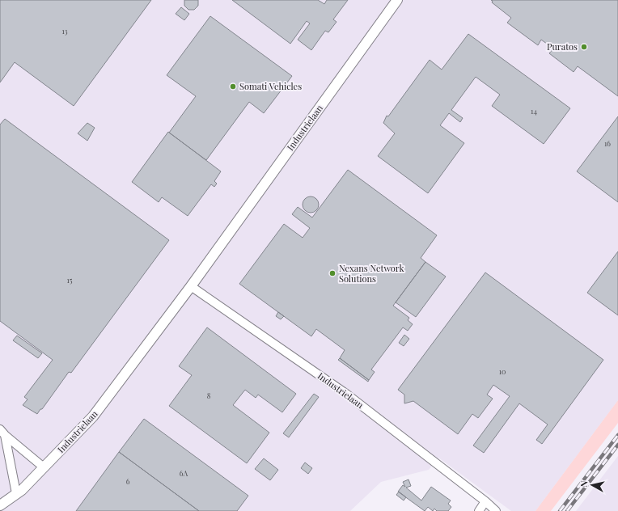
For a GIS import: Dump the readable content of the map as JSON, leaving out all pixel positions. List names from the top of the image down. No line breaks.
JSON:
{"streets":{"street":["Industrielaan"]},"places":["Puratos","Somati Vehicles","Nexans Network Solutions"],"house_numbers":["13","14","16","15","10","8","6A","6"],"north":"left"}
